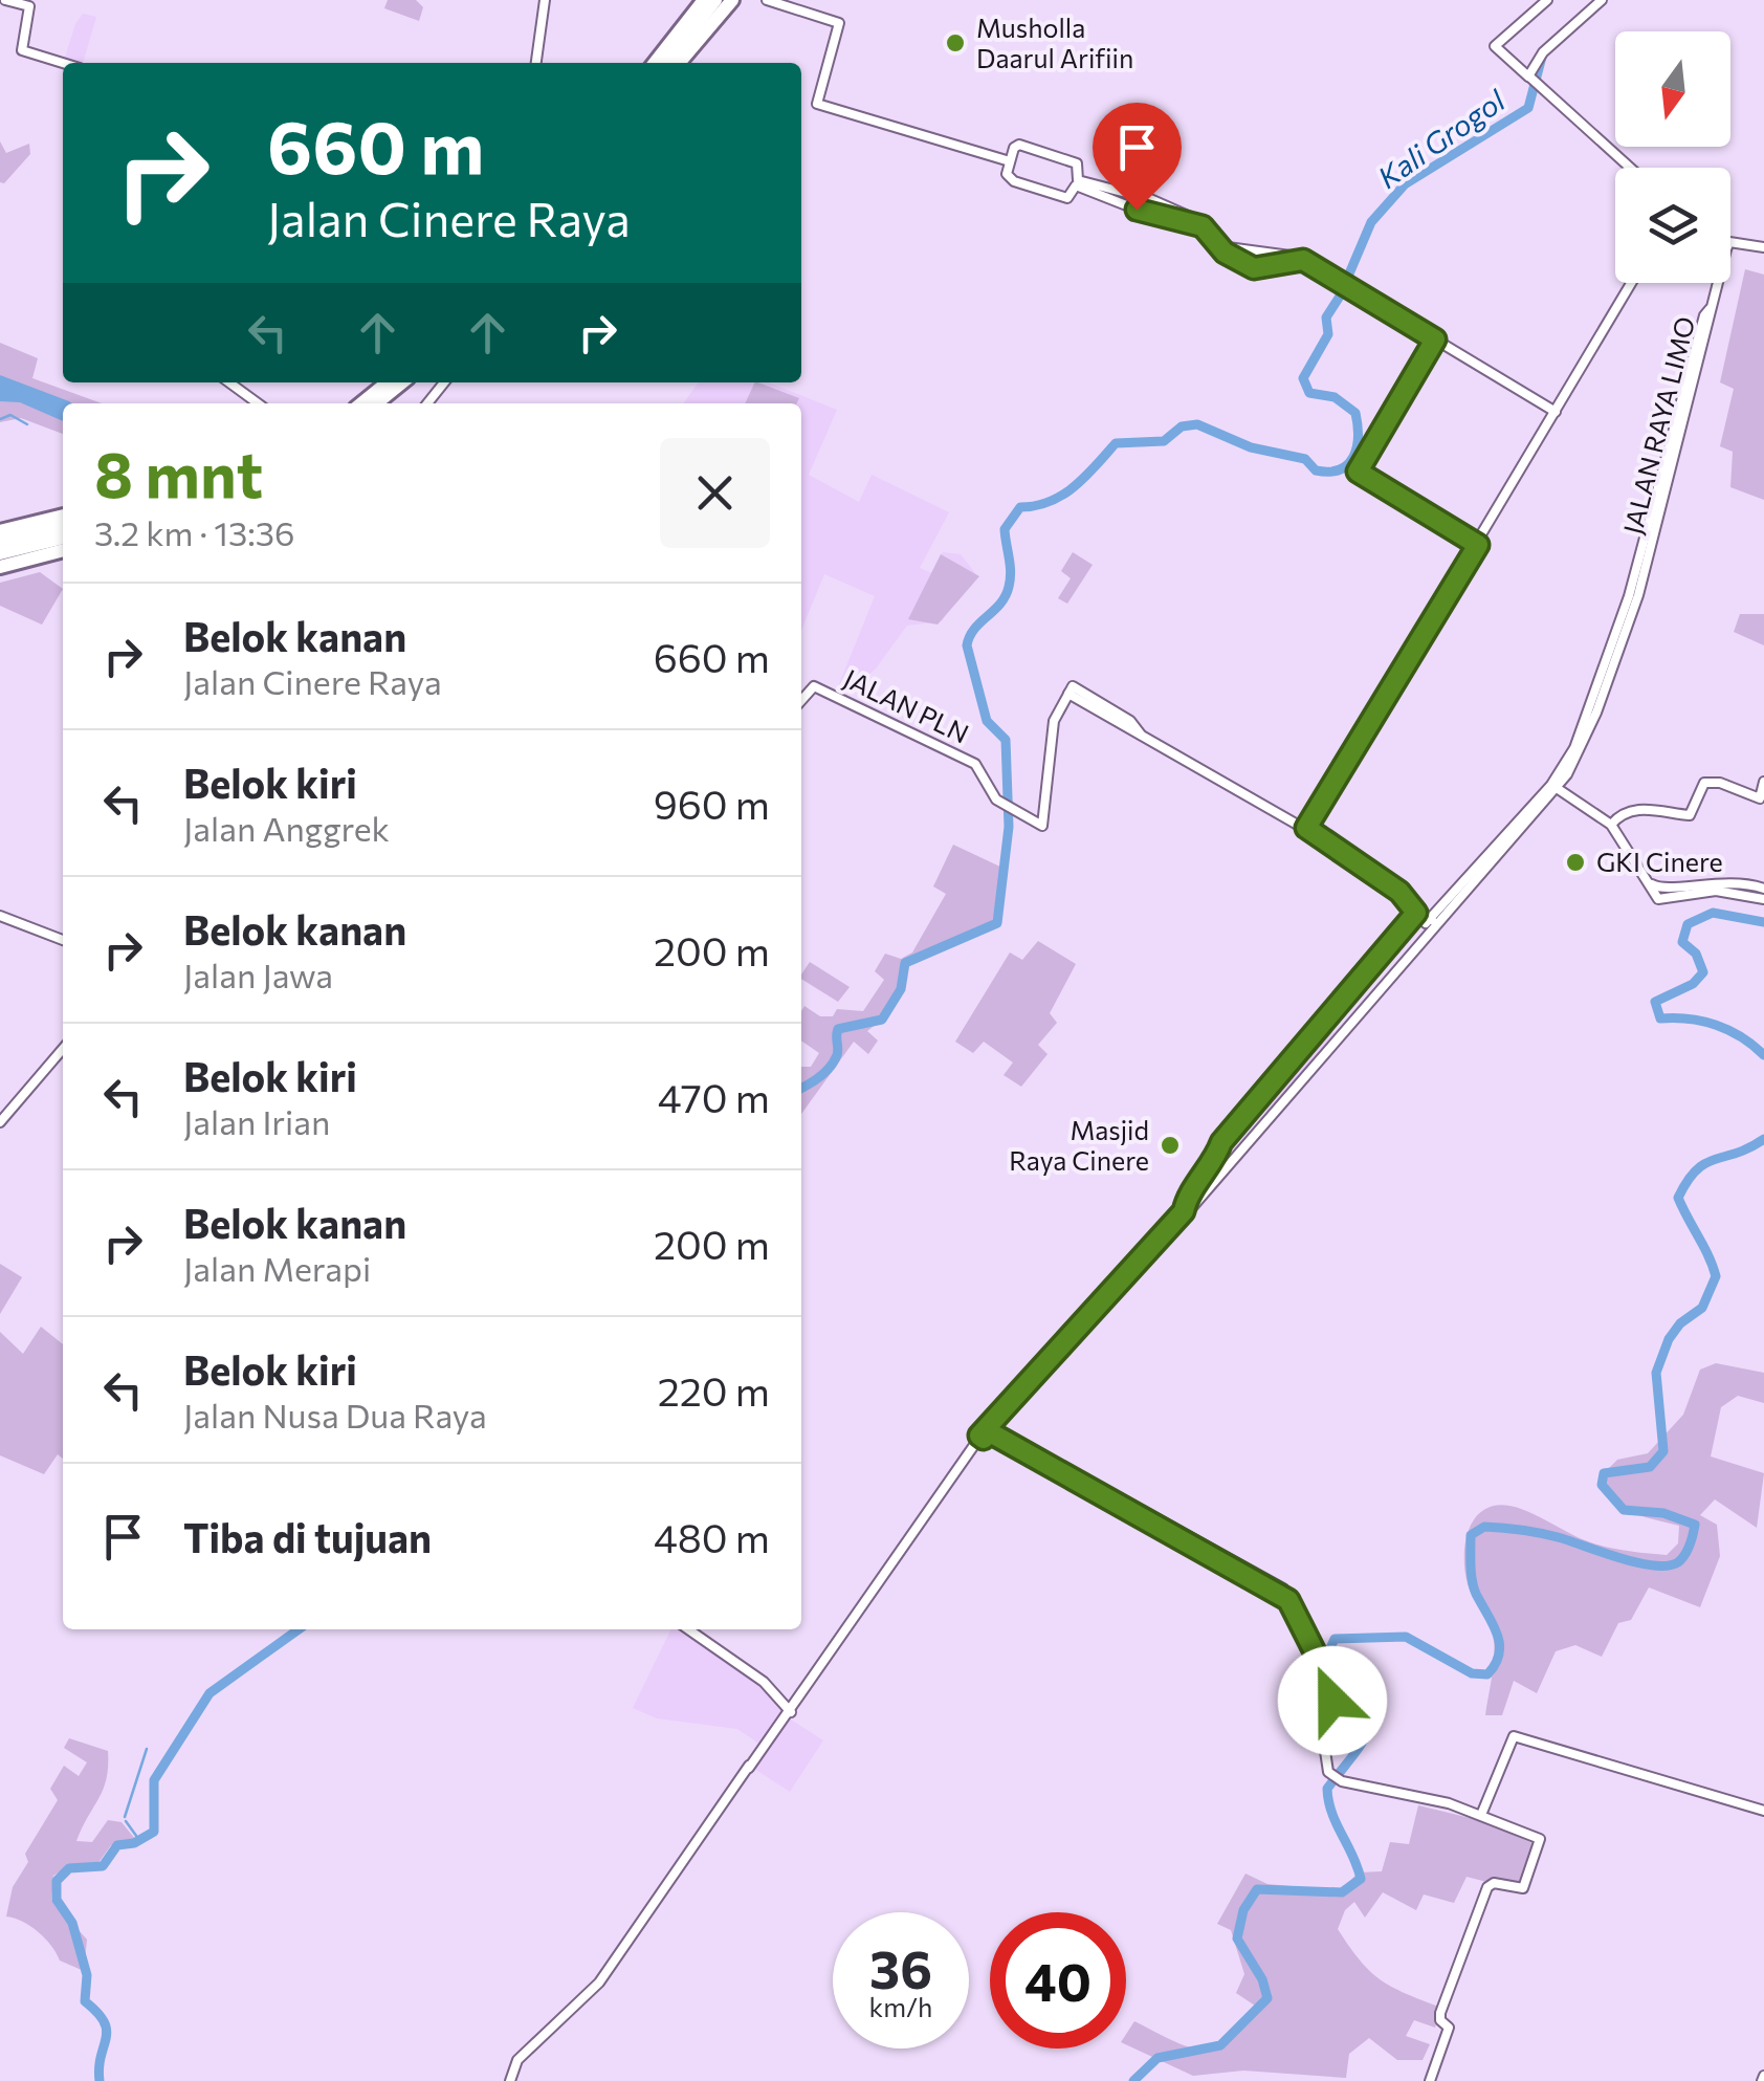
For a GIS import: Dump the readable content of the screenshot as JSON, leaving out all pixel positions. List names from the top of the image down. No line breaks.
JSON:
{"streets":{"street":["JALAN RAYA LIMO","JALAN PLN"]},"water":["Kali Grogol"],"places":["Musholla Daarul Arifiin","GKI Cinere","Masjid Raya Cinere"],"north":"bottom","page":{"turn":["660 m","Jalan Cinere Raya"],"heading":["8 mnt","3.2 km · 13:36"],"list":[{"name":"Belok kanan","note":"Jalan Cinere Raya","value":"660 m"},{"name":"Belok kiri","note":"Jalan Anggrek","value":"960 m"},{"name":"Belok kanan","note":"Jalan Jawa","value":"200 m"},{"name":"Belok kiri","note":"Jalan Irian","value":"470 m"},{"name":"Belok kanan","note":"Jalan Merapi","value":"200 m"},{"name":"Belok kiri","note":"Jalan Nusa Dua Raya","value":"220 m"},{"name":"Tiba di tujuan","value":"480 m"}],"speed":"36 km/h","limit":"40"}}
